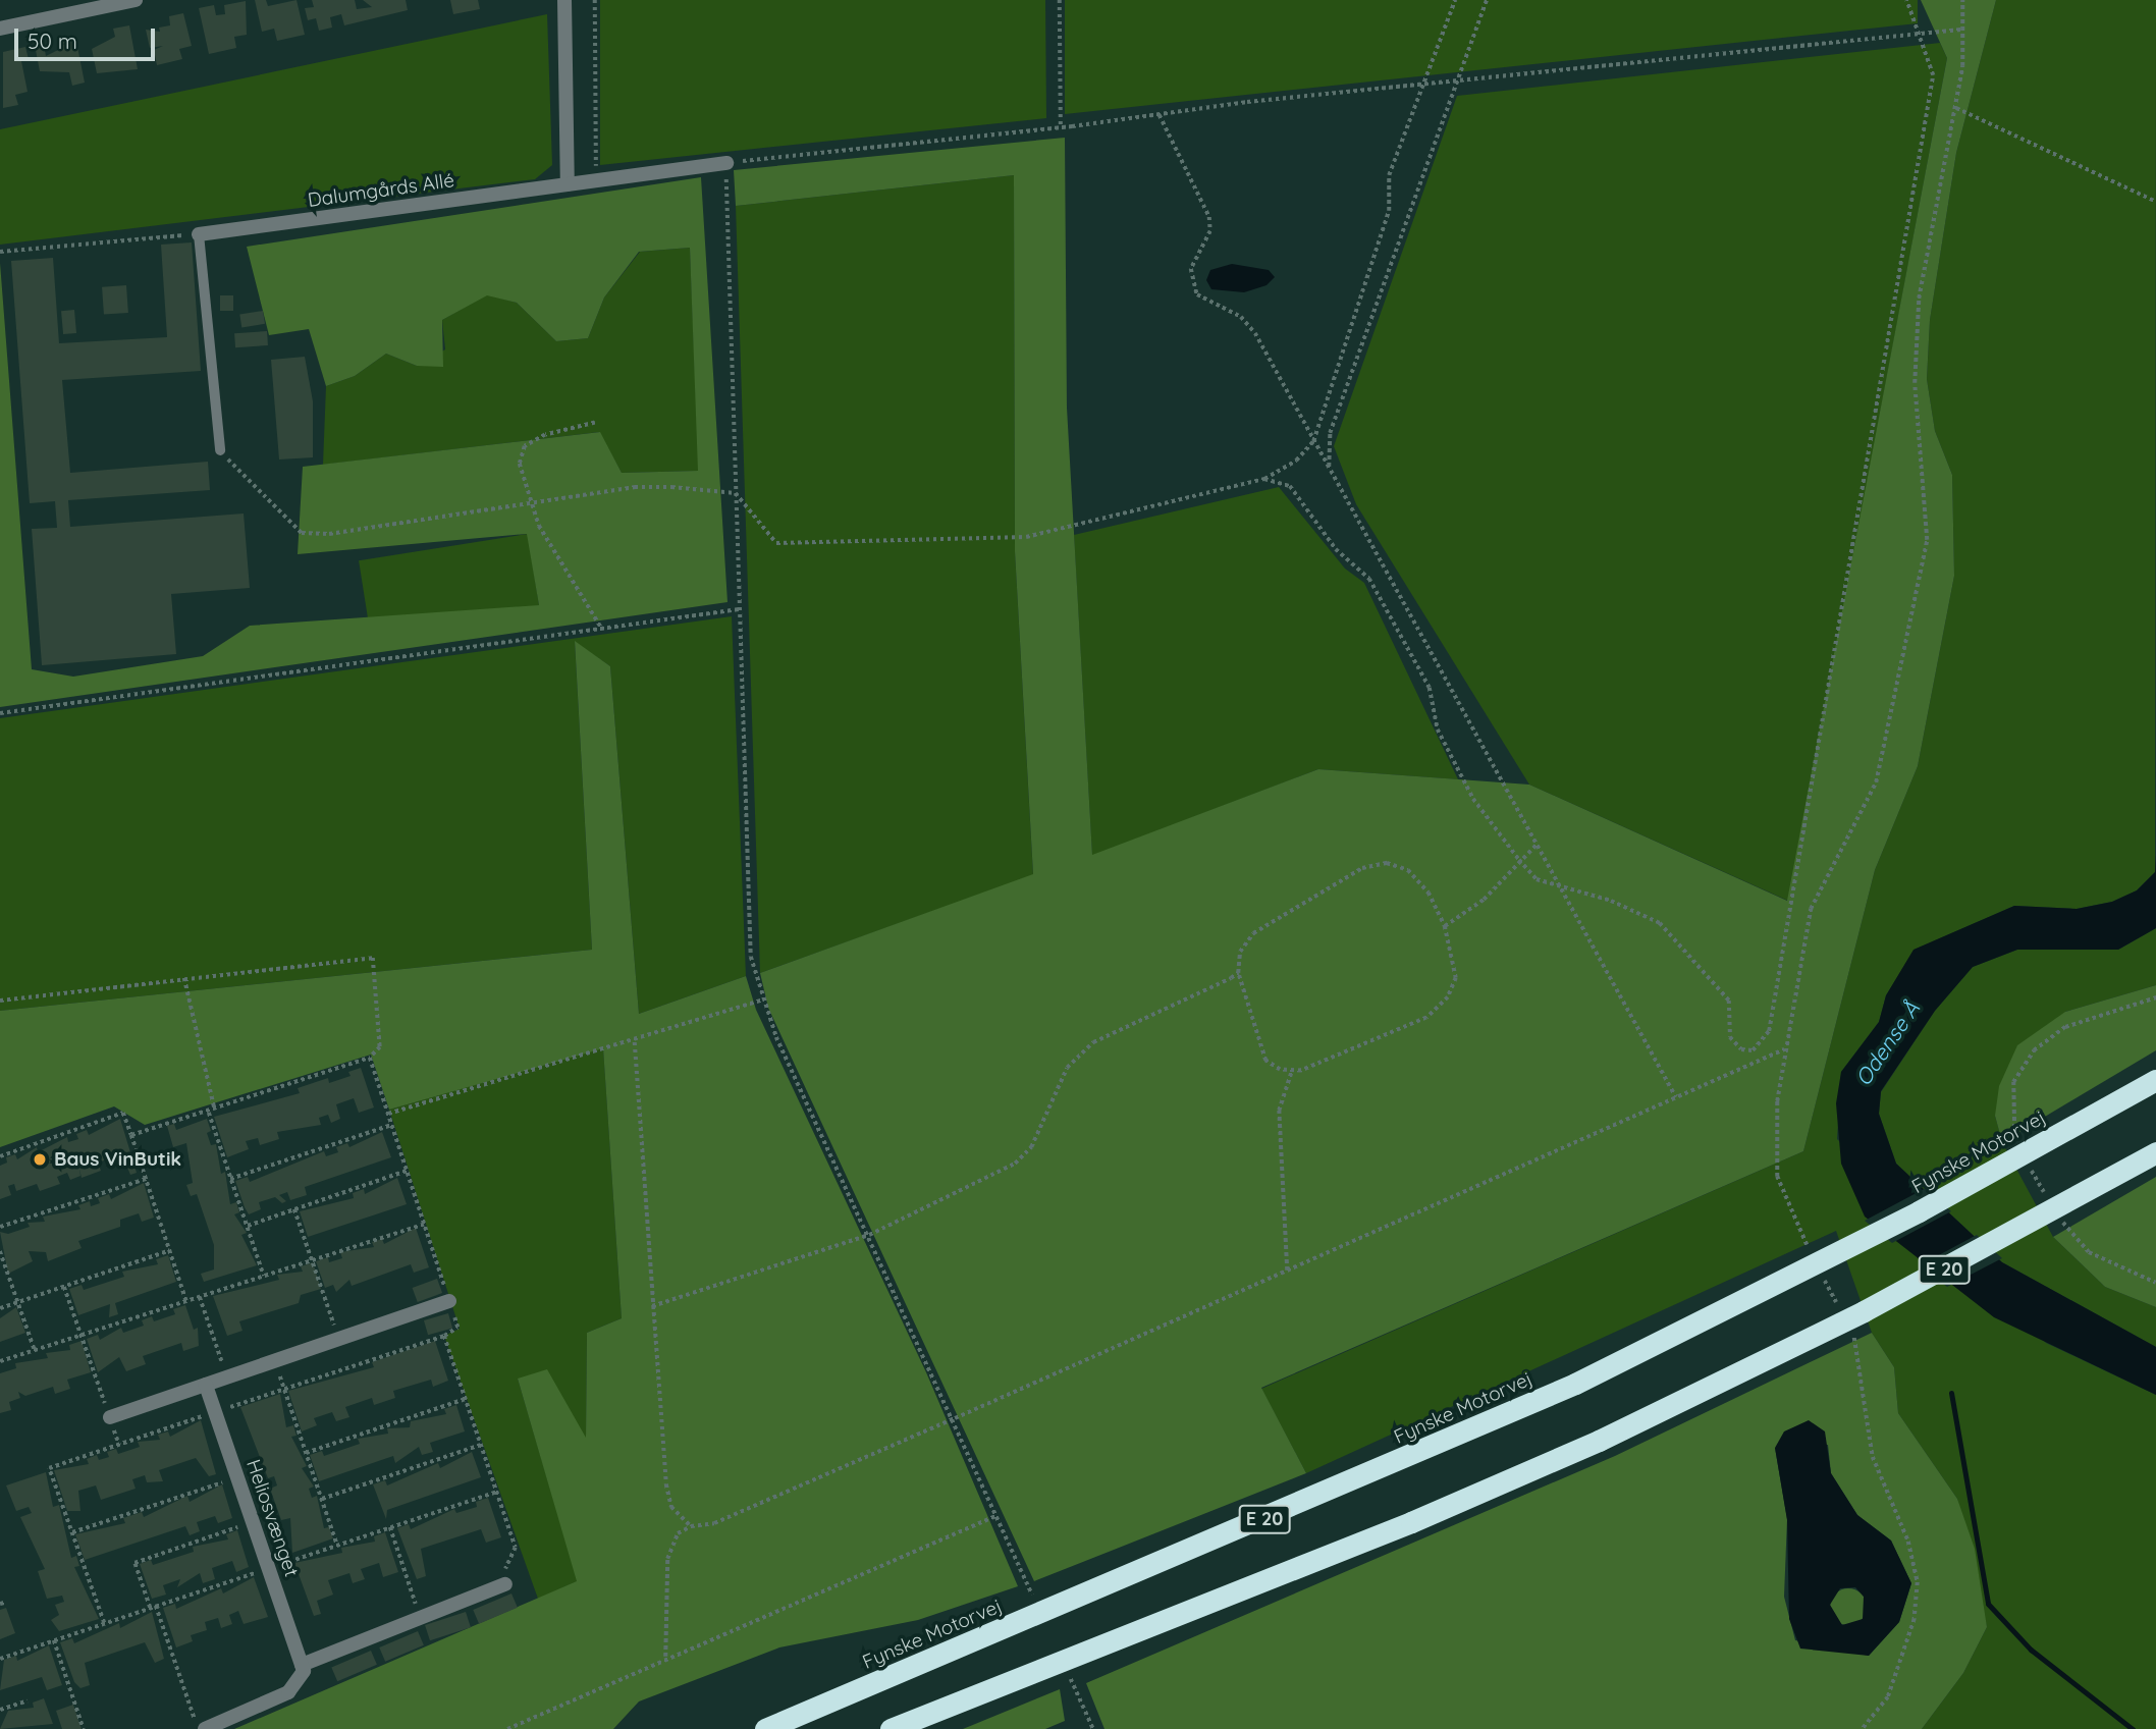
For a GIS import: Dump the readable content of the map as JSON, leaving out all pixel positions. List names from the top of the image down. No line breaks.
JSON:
{"streets":{"highway":["Fynske Motorvej","E 20"],"street":["Dalumgårds Allé","Heliosvænget"]},"water":["Odense Å"],"places":["Baus VinButik"],"scale_bar":"50 m"}
